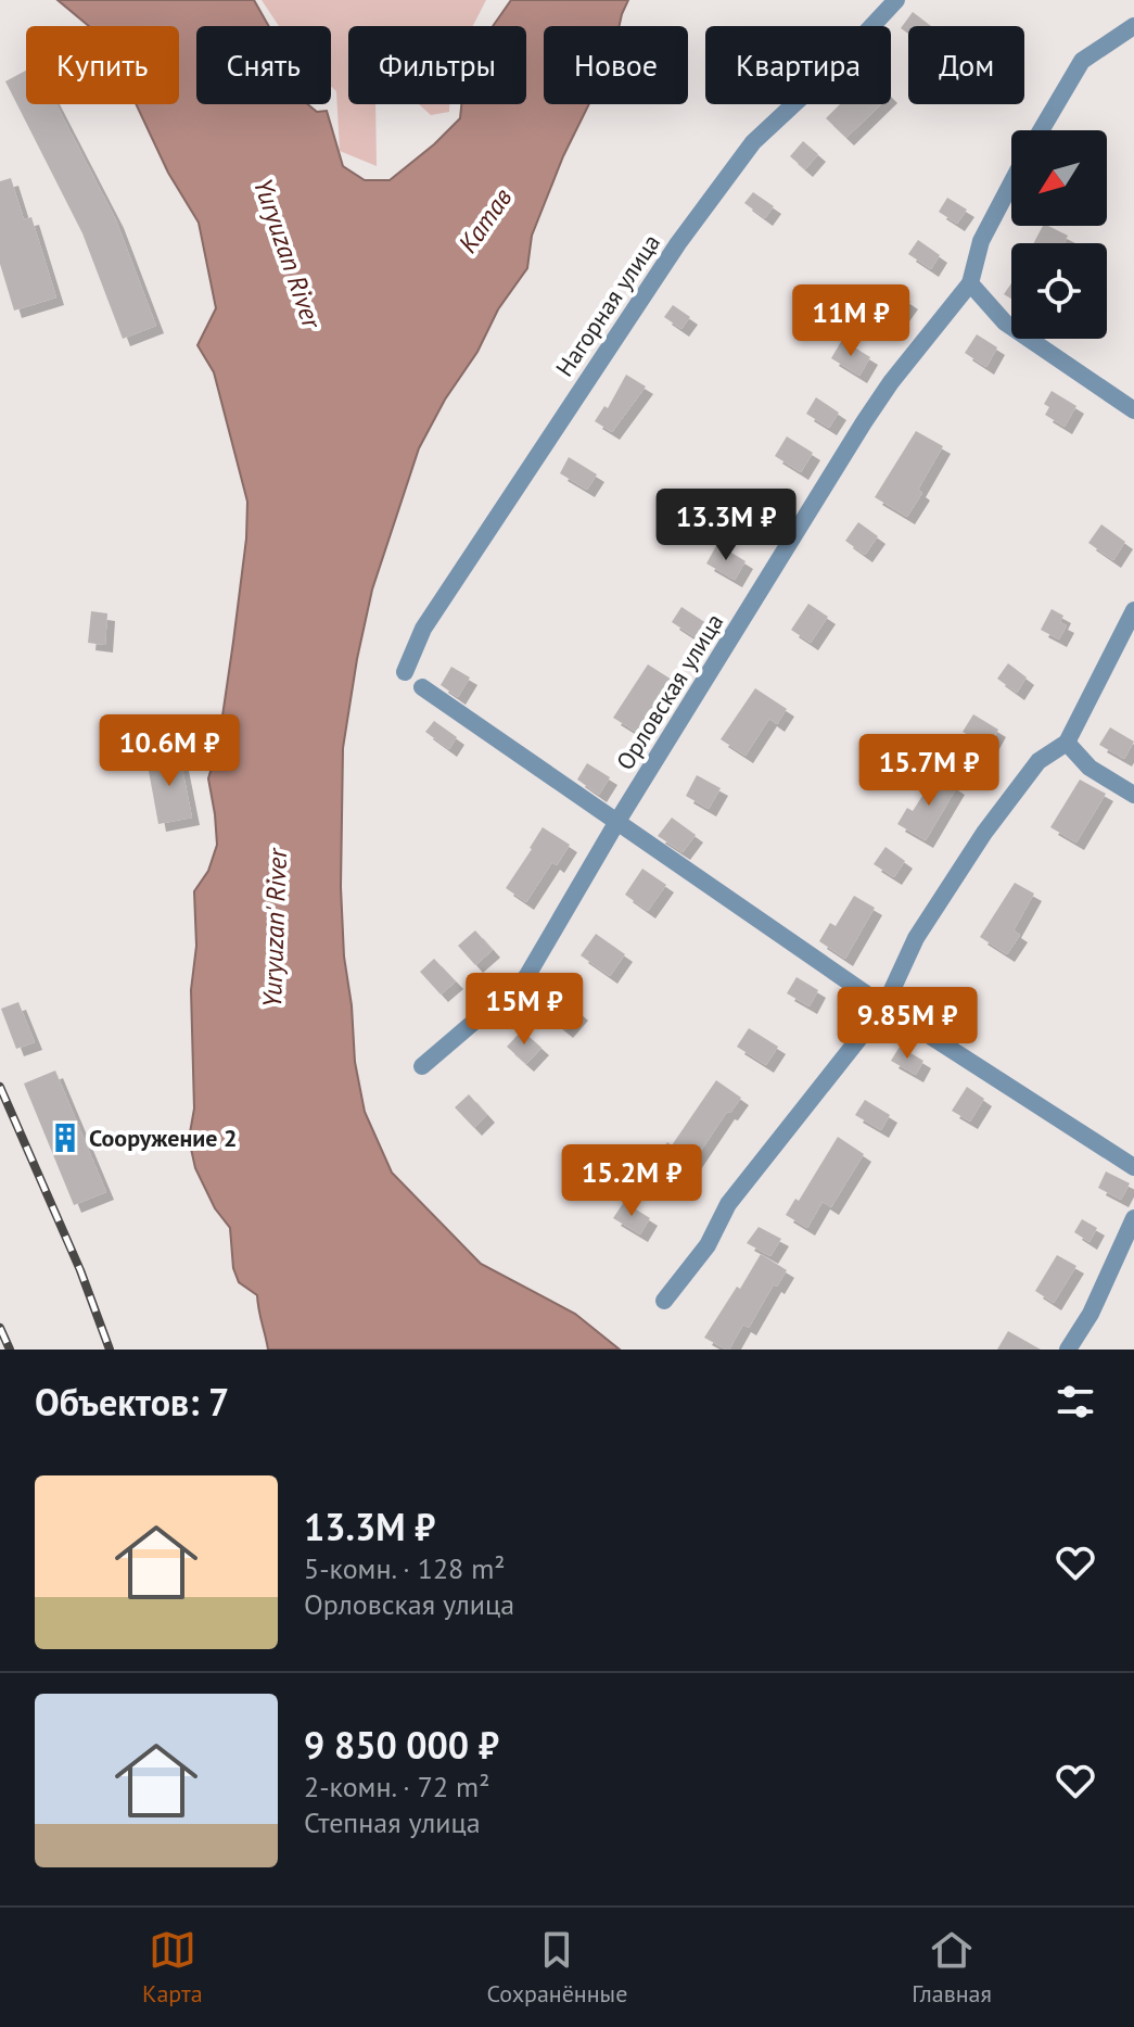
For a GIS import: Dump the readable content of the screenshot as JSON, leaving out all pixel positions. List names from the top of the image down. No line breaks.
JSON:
{"streets":{"street":["Нагорная улица","Орловская улица"]},"water":["Катав","Yuryuzan River","Yuryuzan' River"],"places":{"building":["Сооружение 2"]},"north":"bottom left","page":{"chip":["Купить","Снять","Фильтры","Новое","Квартира","Дом"],"price":["11M ₽","13.3M ₽","10.6M ₽","15.7M ₽","15M ₽","9.85M ₽","15.2M ₽"],"heading":"Объектов: 7","list":[{"name":"13.3M ₽","note":"5-комн. · 128 m² · Орловская улица"},{"name":"9 850 000 ₽","note":"2-комн. · 72 m² · Степная улица"}],"tabs":["Карта","Сохранённые","Главная"]}}
